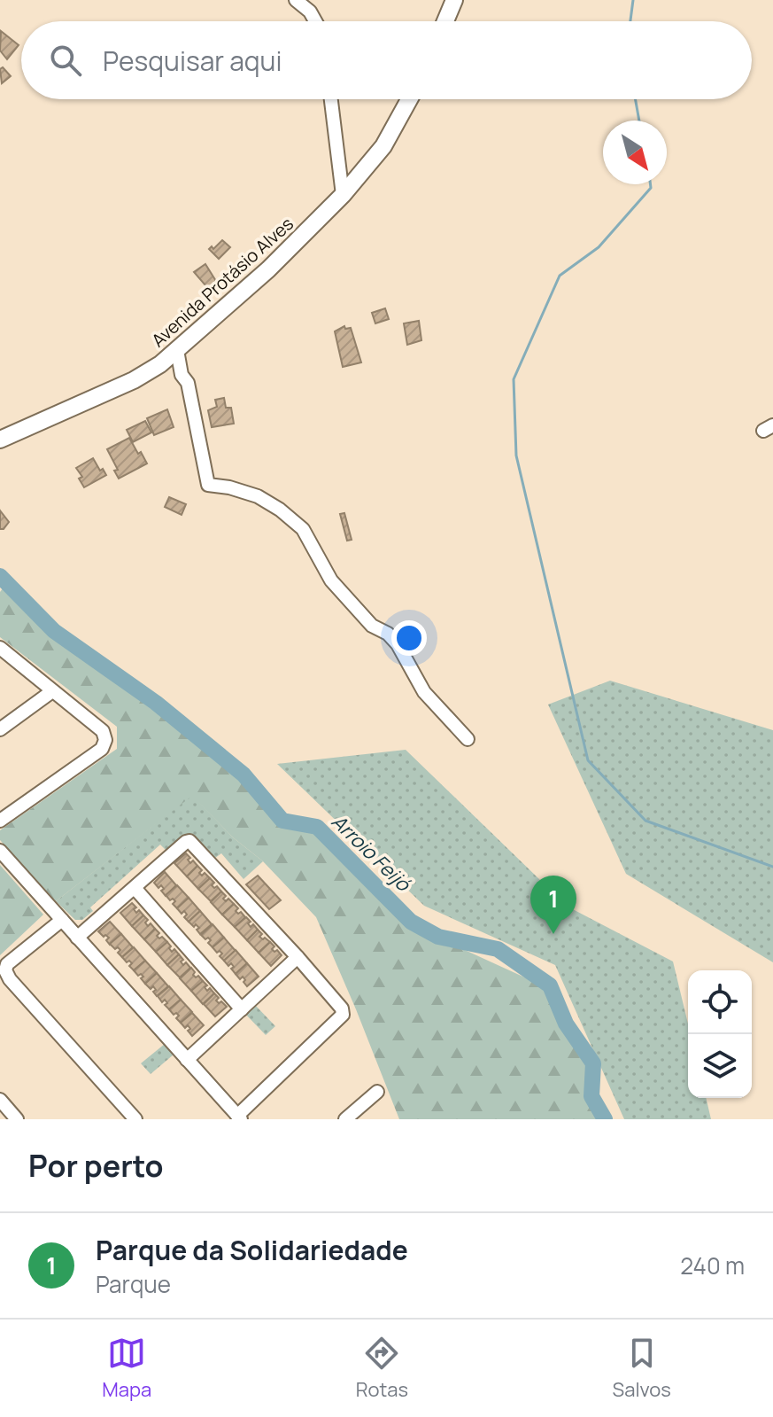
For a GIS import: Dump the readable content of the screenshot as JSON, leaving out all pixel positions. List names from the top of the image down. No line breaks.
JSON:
{"streets":{"main road":["Avenida Protásio Alves"]},"water":["Arroio Feijó"],"north":"bottom right","page":{"search":"Pesquisar aqui","pins":"1","heading":"Por perto","list":[{"mark":"1","name":"Parque da Solidariedade","note":"Parque","value":"240 m"}],"nav":["Mapa","Rotas","Salvos"]}}
